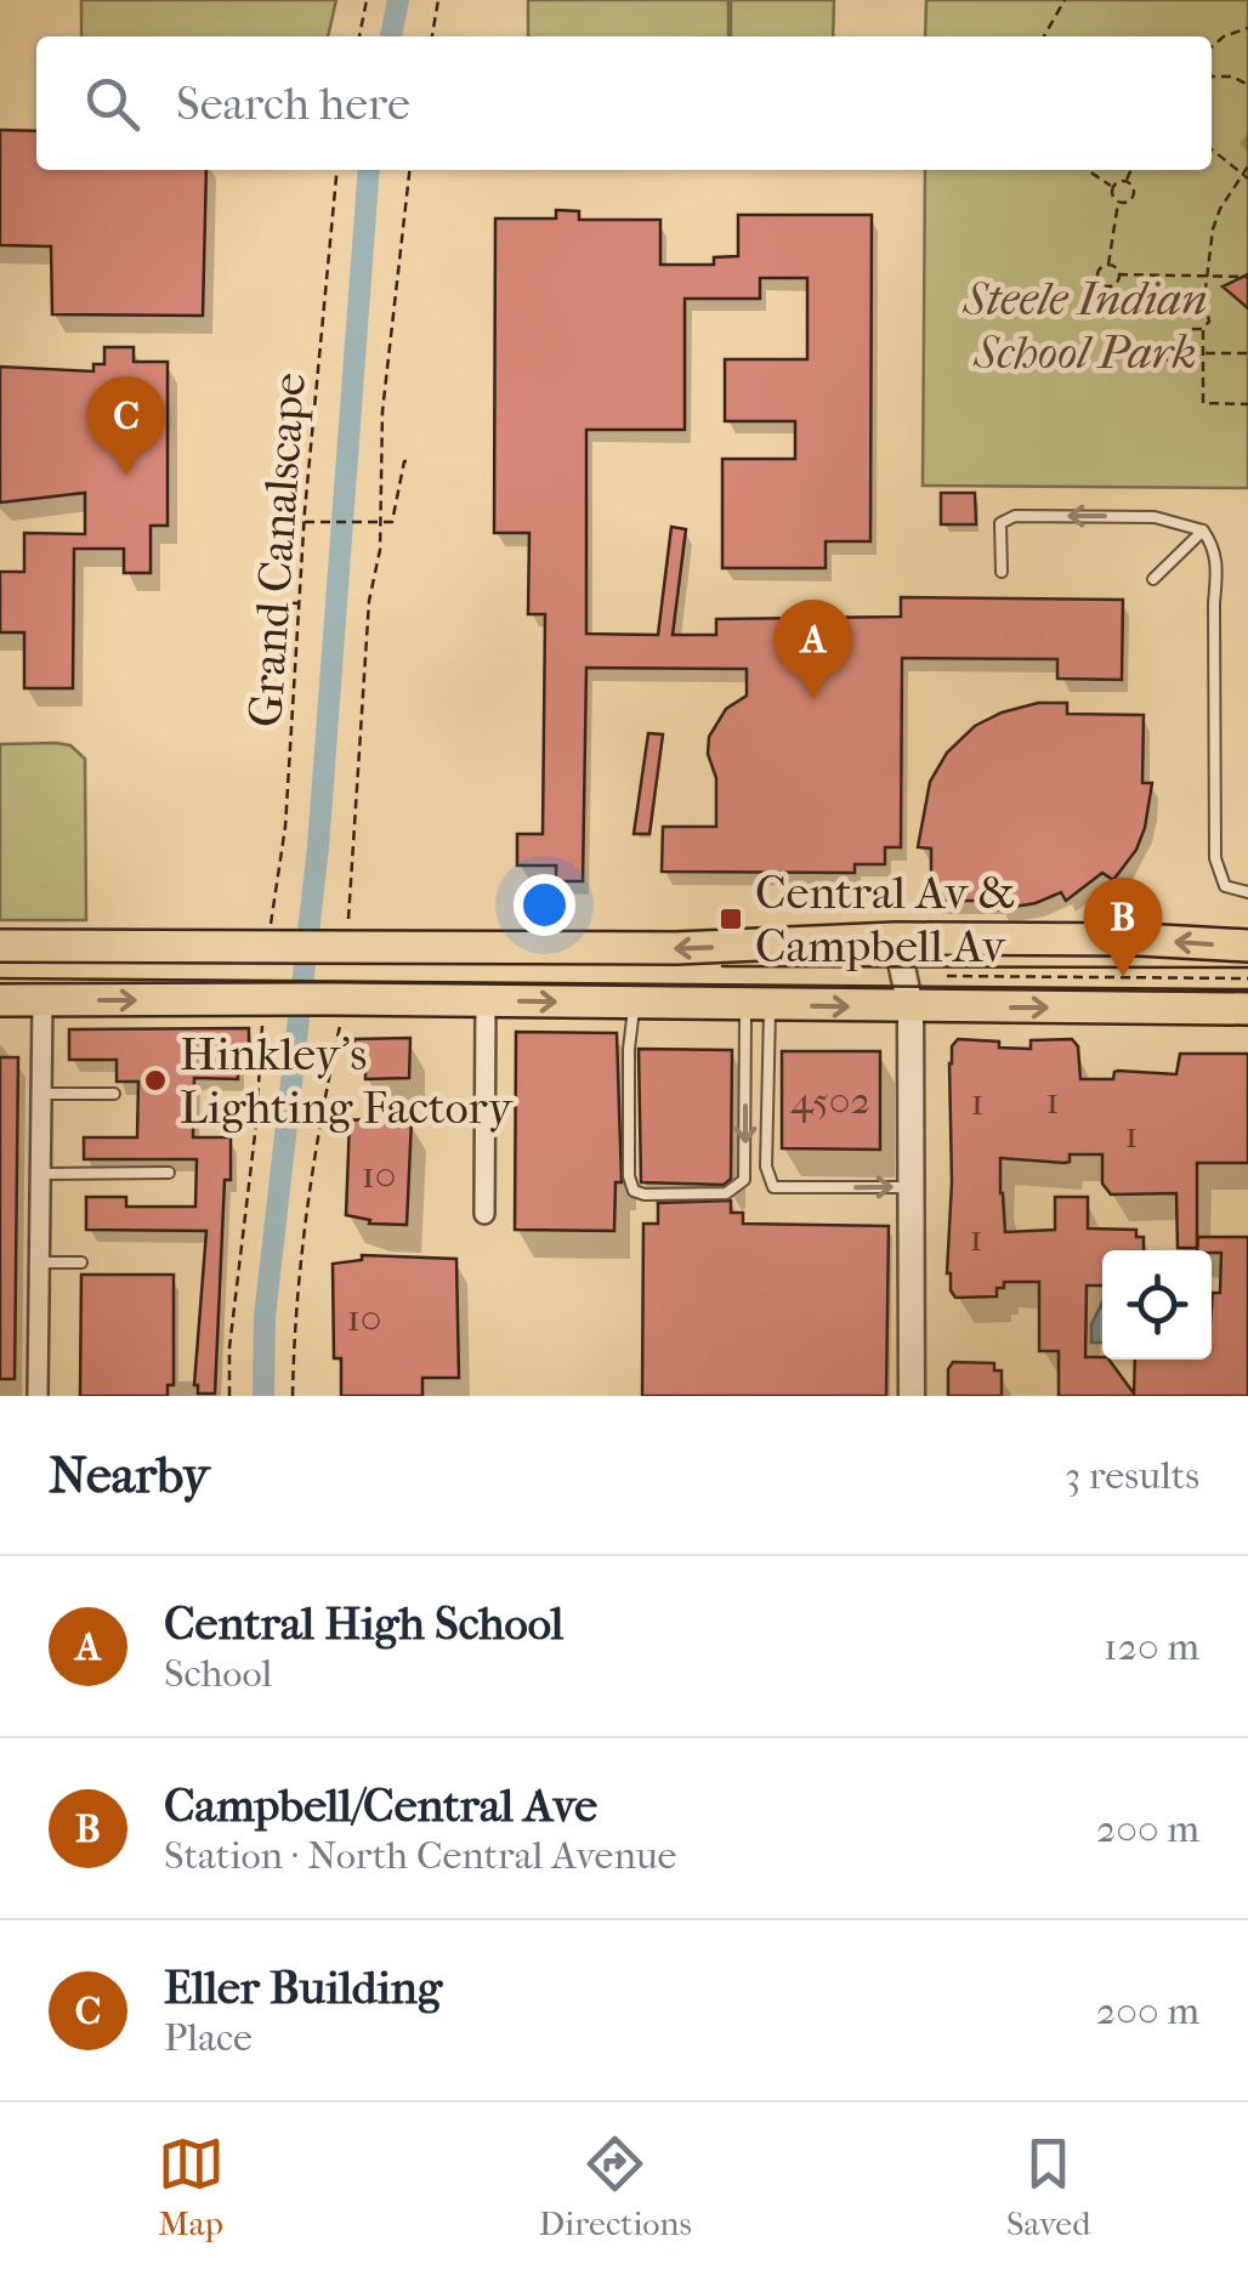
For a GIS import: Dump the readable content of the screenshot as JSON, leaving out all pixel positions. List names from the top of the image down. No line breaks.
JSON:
{"streets":{"path":["Grand Canalscape"]},"parks":["Steele Indian School Park"],"places":{"transit":["Central Av & Campbell Av"],"other":["Hinkley's Lighting Factory"]},"house_numbers":["4502","1","1","1","10","1","10"],"page":{"search":"Search here","pins":["C","A","B"],"heading":["Nearby","3 results"],"list":[{"mark":"A","name":"Central High School","note":"School","value":"120 m"},{"mark":"B","name":"Campbell/Central Ave","note":"Station · North Central Avenue","value":"200 m"},{"mark":"C","name":"Eller Building","note":"Place","value":"200 m"}],"nav":["Map","Directions","Saved"]}}
